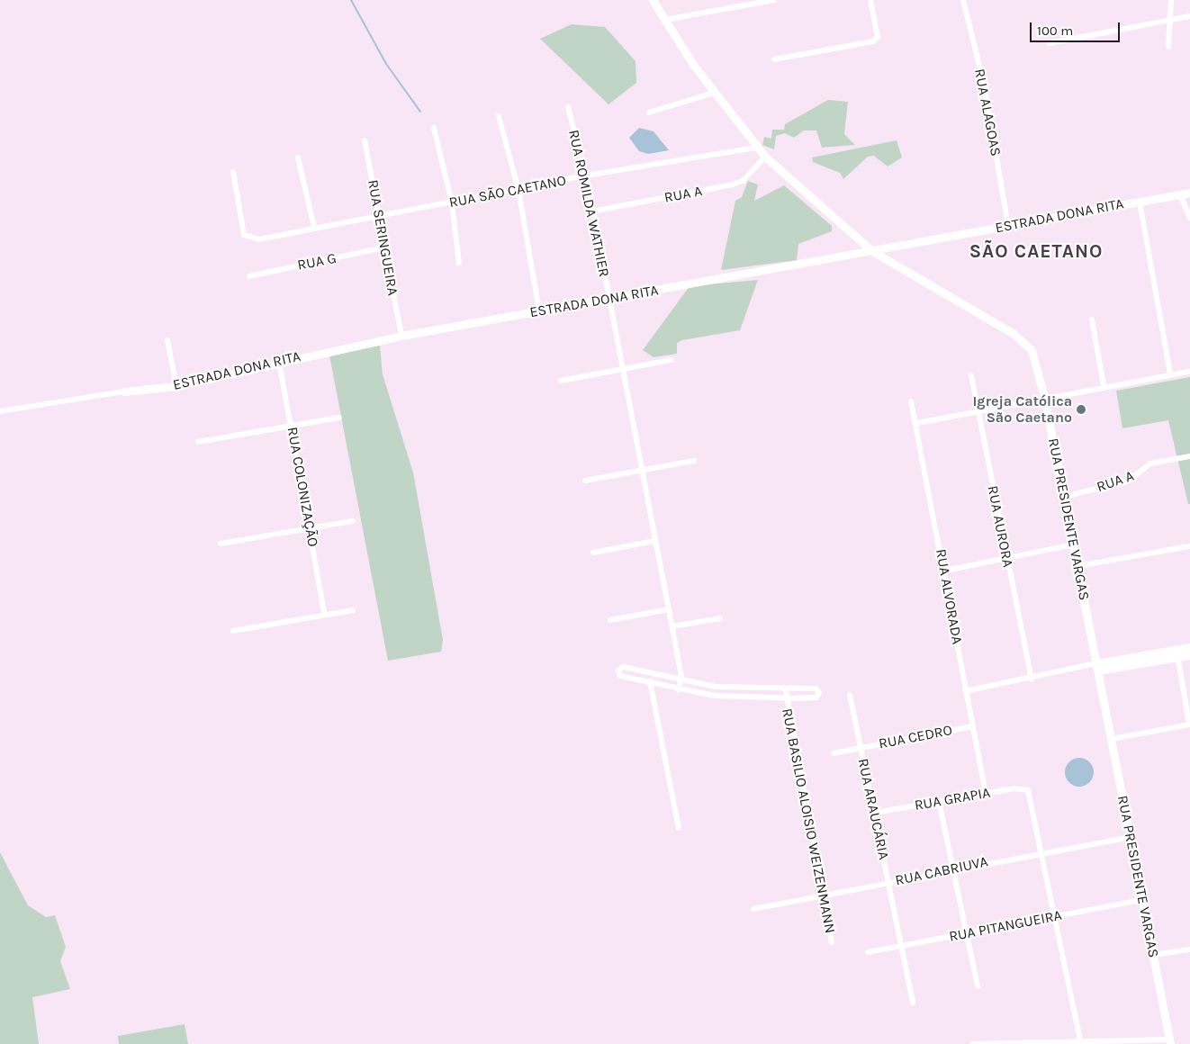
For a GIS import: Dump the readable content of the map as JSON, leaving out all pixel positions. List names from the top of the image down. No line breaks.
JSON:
{"streets":{"main road":["ESTRADA DONA RITA","RUA PRESIDENTE VARGAS"],"street":["RUA ALAGOAS","RUA SÃO CAETANO","RUA A","RUA ROMILDA WATHIER","RUA SERINGUEIRA","RUA G","RUA COLONIZAÇÃO","RUA AURORA","RUA ALVORADA","RUA CEDRO","RUA GRAPIA","RUA ARAUCÁRIA","RUA BASILIO ALOISIO WEIZENMANN","RUA CABRIUVA","RUA PITANGUEIRA"]},"crossings":[["RUA ALAGOAS","ESTRADA DONA RITA"],["RUA SÃO CAETANO","RUA ROMILDA WATHIER"],["RUA SÃO CAETANO","RUA SERINGUEIRA"],["RUA SÃO CAETANO","RUA PRESIDENTE VARGAS"],["RUA A","RUA ROMILDA WATHIER"],["RUA A","RUA PRESIDENTE VARGAS"],["RUA ROMILDA WATHIER","ESTRADA DONA RITA"],["ESTRADA DONA RITA","RUA SERINGUEIRA"],["ESTRADA DONA RITA","RUA COLONIZAÇÃO"],["ESTRADA DONA RITA","RUA PRESIDENTE VARGAS"],["RUA SERINGUEIRA","RUA G"],["RUA PRESIDENTE VARGAS","RUA CABRIUVA"],["RUA PRESIDENTE VARGAS","RUA PITANGUEIRA"],["RUA ALVORADA","RUA CEDRO"],["RUA ALVORADA","RUA GRAPIA"],["RUA CEDRO","RUA ARAUCÁRIA"],["RUA GRAPIA","RUA ARAUCÁRIA"],["RUA GRAPIA","RUA CABRIUVA"],["RUA ARAUCÁRIA","RUA CABRIUVA"],["RUA ARAUCÁRIA","RUA PITANGUEIRA"],["RUA BASILIO ALOISIO WEIZENMANN","RUA CABRIUVA"]],"districts":["SÃO CAETANO"],"places":["Igreja Católica São Caetano"],"scale_bar":"100 m"}
